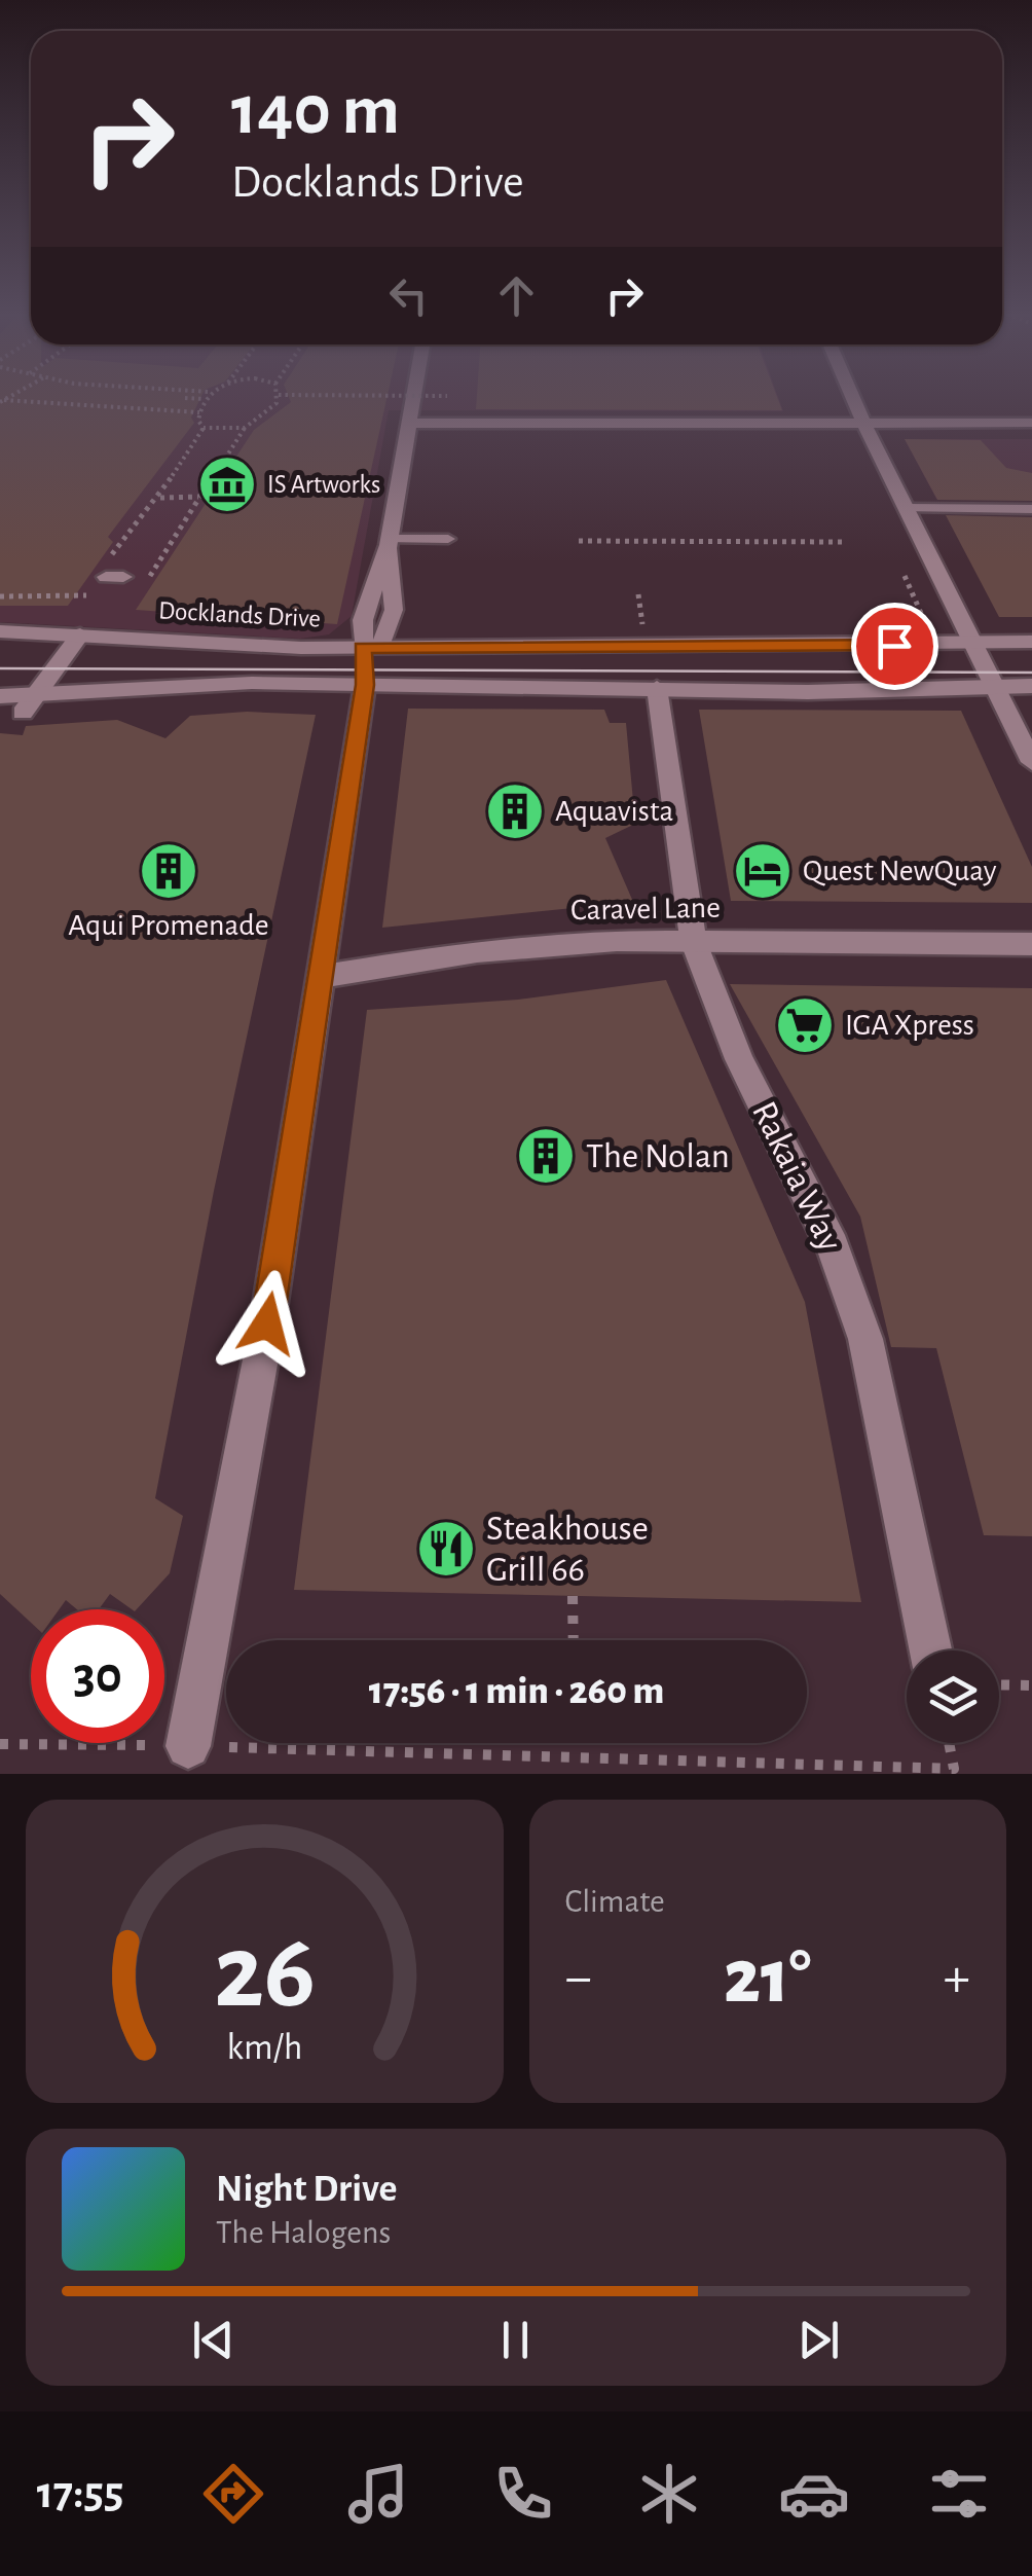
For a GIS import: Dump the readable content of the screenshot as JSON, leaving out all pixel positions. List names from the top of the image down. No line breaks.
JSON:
{"streets":{"street":["Docklands Drive","Caravel Lane","Rakaia Way"]},"crossings":[["Caravel Lane","Rakaia Way"]],"places":{"museum":["IS Artworks"],"building":["Aquavista","Aqui Promenade","The Nolan"],"hotel":["Quest NewQuay"],"supermarket":["IGA Xpress"],"restaurant":["Steakhouse Grill 66"]},"page":{"turn":["140 m","Docklands Drive"],"limit":"30","trip":"17:56 · 1 min · 260 m","tile":"Climate","heat":["−","21°","+"],"song":["Night Drive","The Halogens"],"tabs":"17:55","gauge":["26","km/h"]}}
